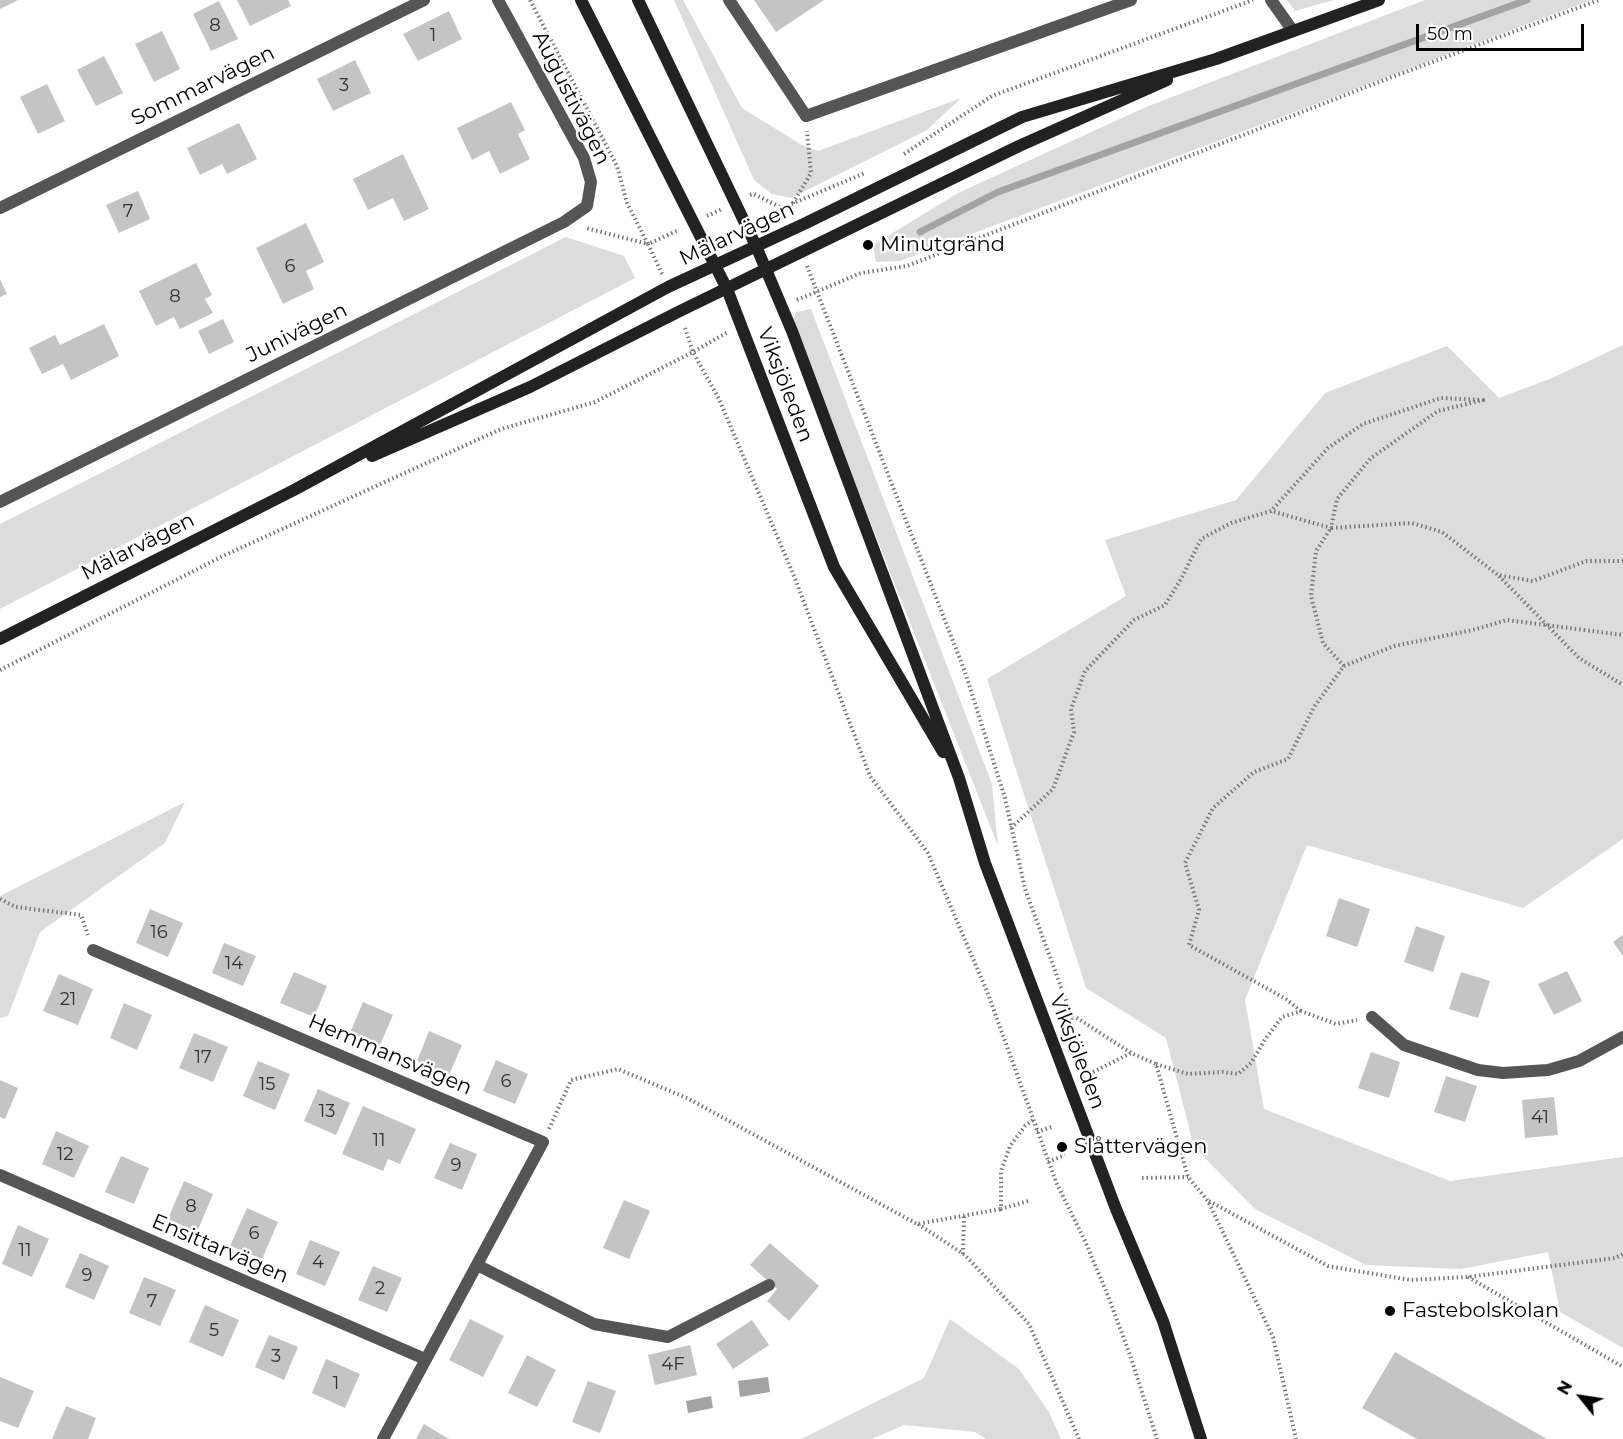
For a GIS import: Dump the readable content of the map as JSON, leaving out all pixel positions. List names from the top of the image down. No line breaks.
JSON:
{"streets":{"street":["Sommarvägen","Augustivägen","Mälarvägen","Junivägen","Viksjöleden","Hemmansvägen","Ensittarvägen"]},"crossings":[["Augustivägen","Junivägen"],["Mälarvägen","Viksjöleden"]],"places":["Minutgränd","Slåttervägen","Fastebolskolan"],"house_numbers":["8","1","3","7","6","8","16","14","21","17","6","15","13","41","11","12","9","8","6","11","4","9","2","7","5","3","4F","1"],"scale_bar":"50 m","north":"top left"}
